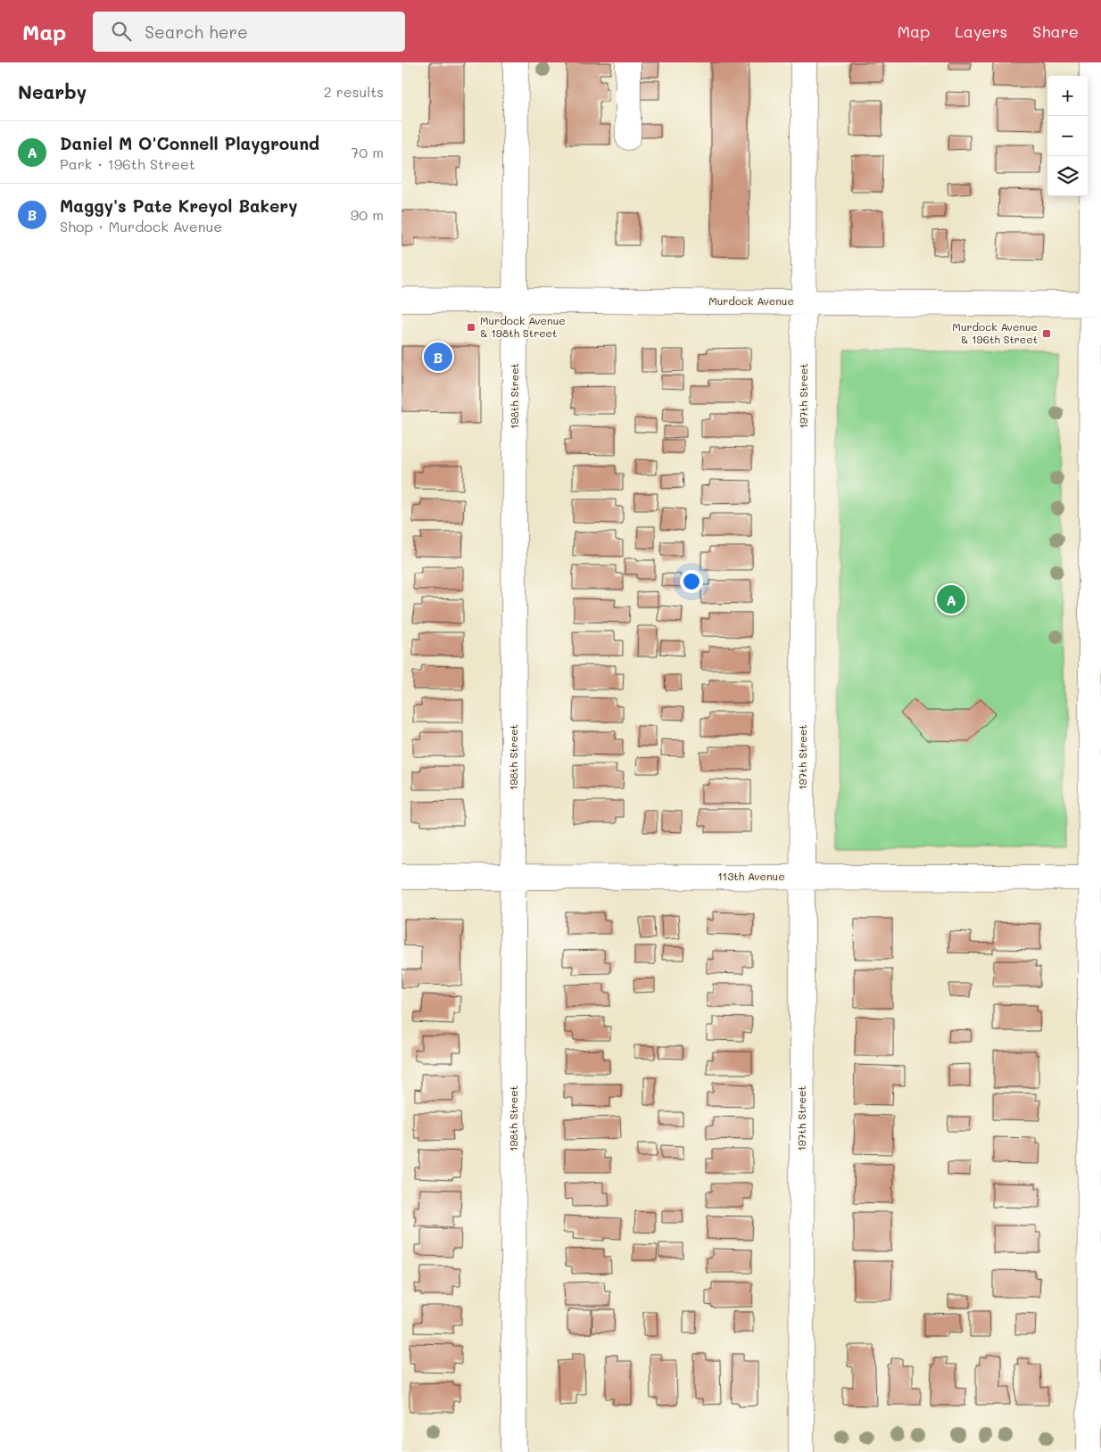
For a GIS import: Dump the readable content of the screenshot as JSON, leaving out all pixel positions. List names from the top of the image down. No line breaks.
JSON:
{"streets":{"street":["Murdock Avenue","198th Street","197th Street","113th Avenue"]},"crossings":[["Murdock Avenue","198th Street"],["Murdock Avenue","197th Street"],["198th Street","113th Avenue"],["197th Street","113th Avenue"]],"places":{"transit":["Murdock Avenue & 198th Street","Murdock Avenue & 196th Street"]},"page":{"header":"Map","search":"Search here","nav":["Map","Layers","Share"],"heading":["Nearby","2 results"],"map_buttons":["+","−"],"list":[{"mark":"A","name":"Daniel M O'Connell Playground","note":"Park · 196th Street","value":"70 m"},{"mark":"B","name":"Maggy's Pate Kreyol Bakery","note":"Shop · Murdock Avenue","value":"90 m"}],"pins":["B","A"]}}
